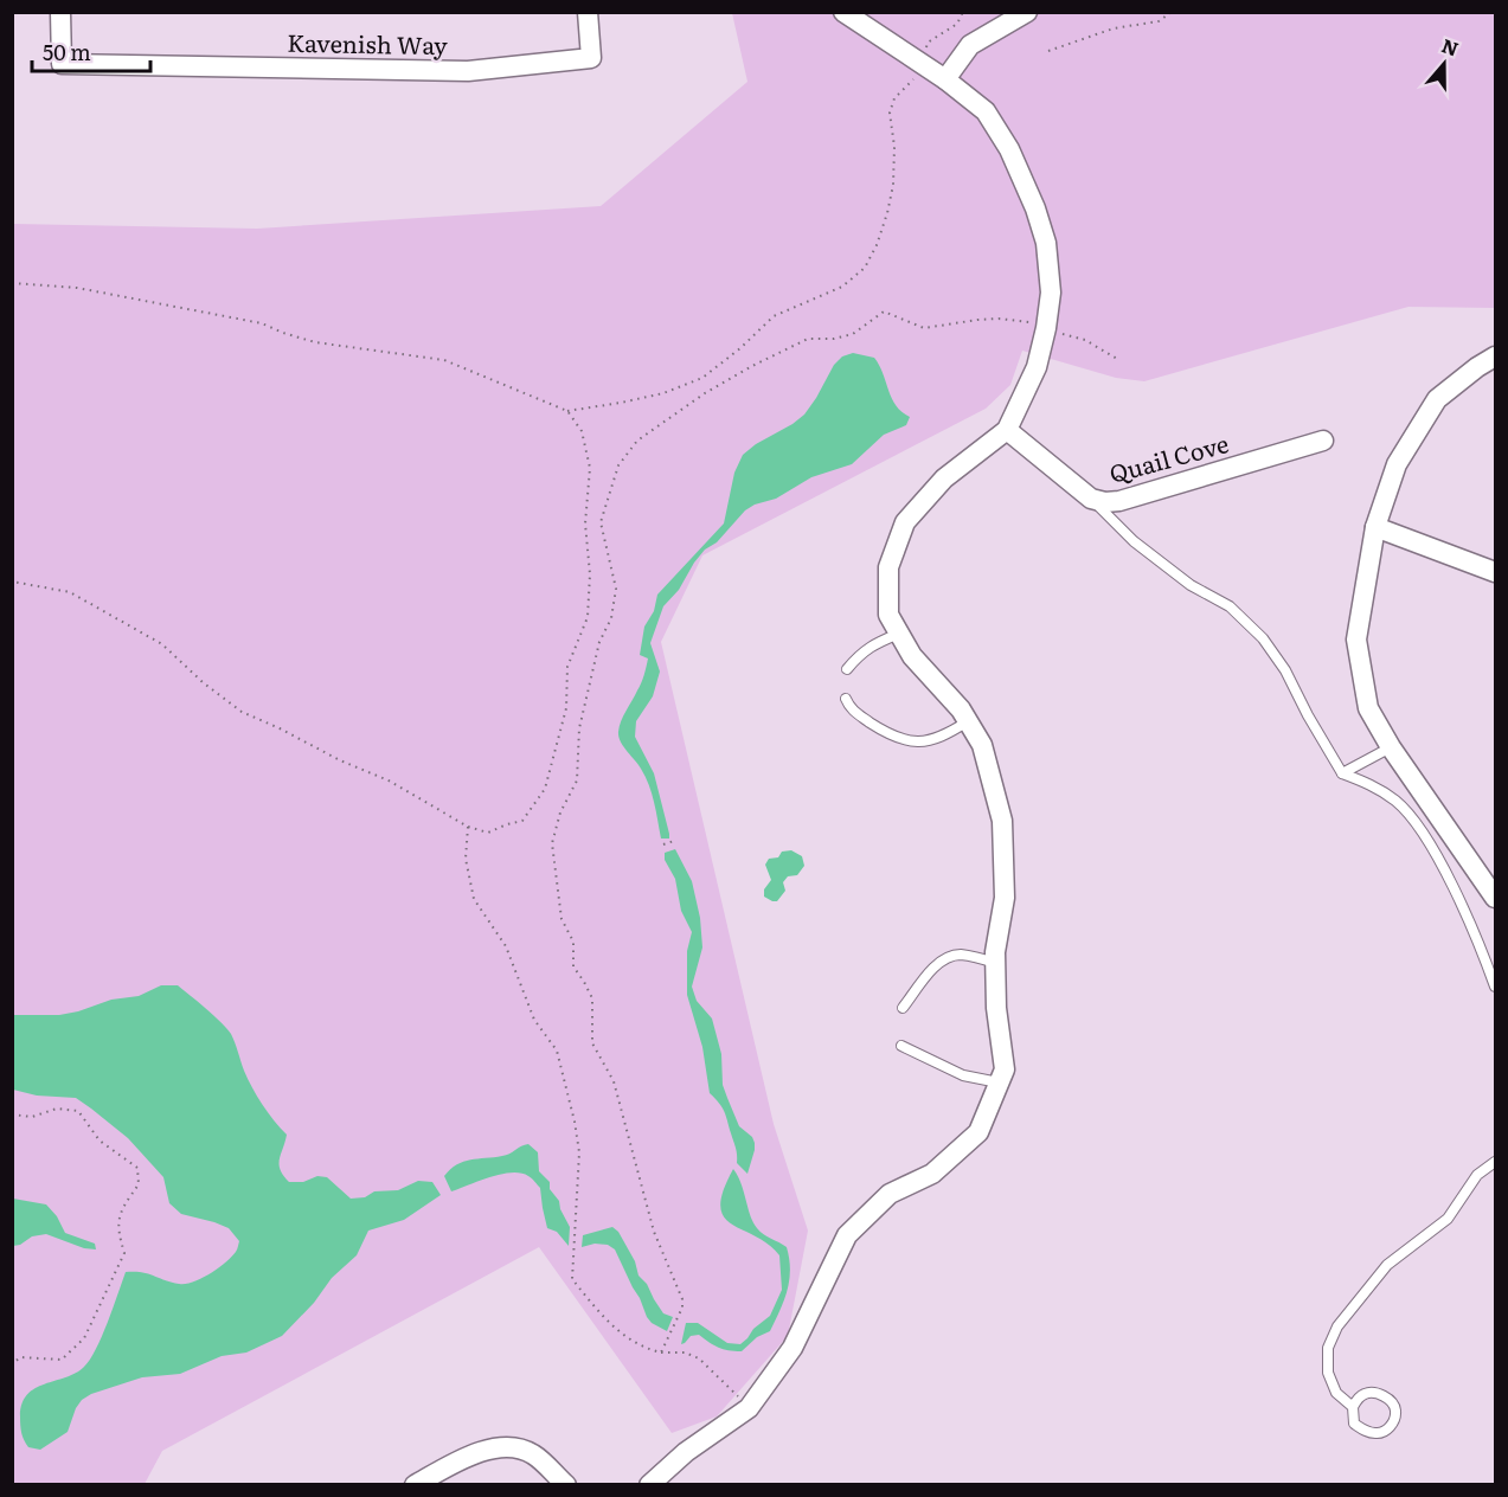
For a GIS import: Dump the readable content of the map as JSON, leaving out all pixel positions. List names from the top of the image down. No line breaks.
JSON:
{"streets":{"street":["Kavenish Way","Quail Cove"]},"scale_bar":"50 m","north":"top"}
